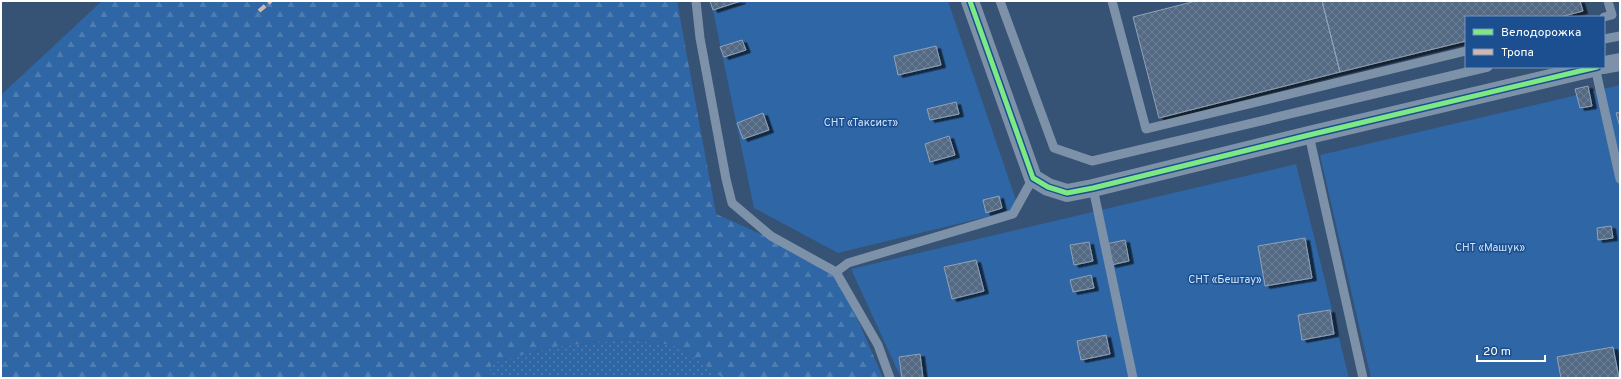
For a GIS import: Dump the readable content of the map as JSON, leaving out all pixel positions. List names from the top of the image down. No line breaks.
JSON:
{"parks":["СНТ «Таксист»","СНТ «Машук»","СНТ «Бештау»"],"legend":["Велодорожка","Тропа"],"scale_bar":"20 m"}
